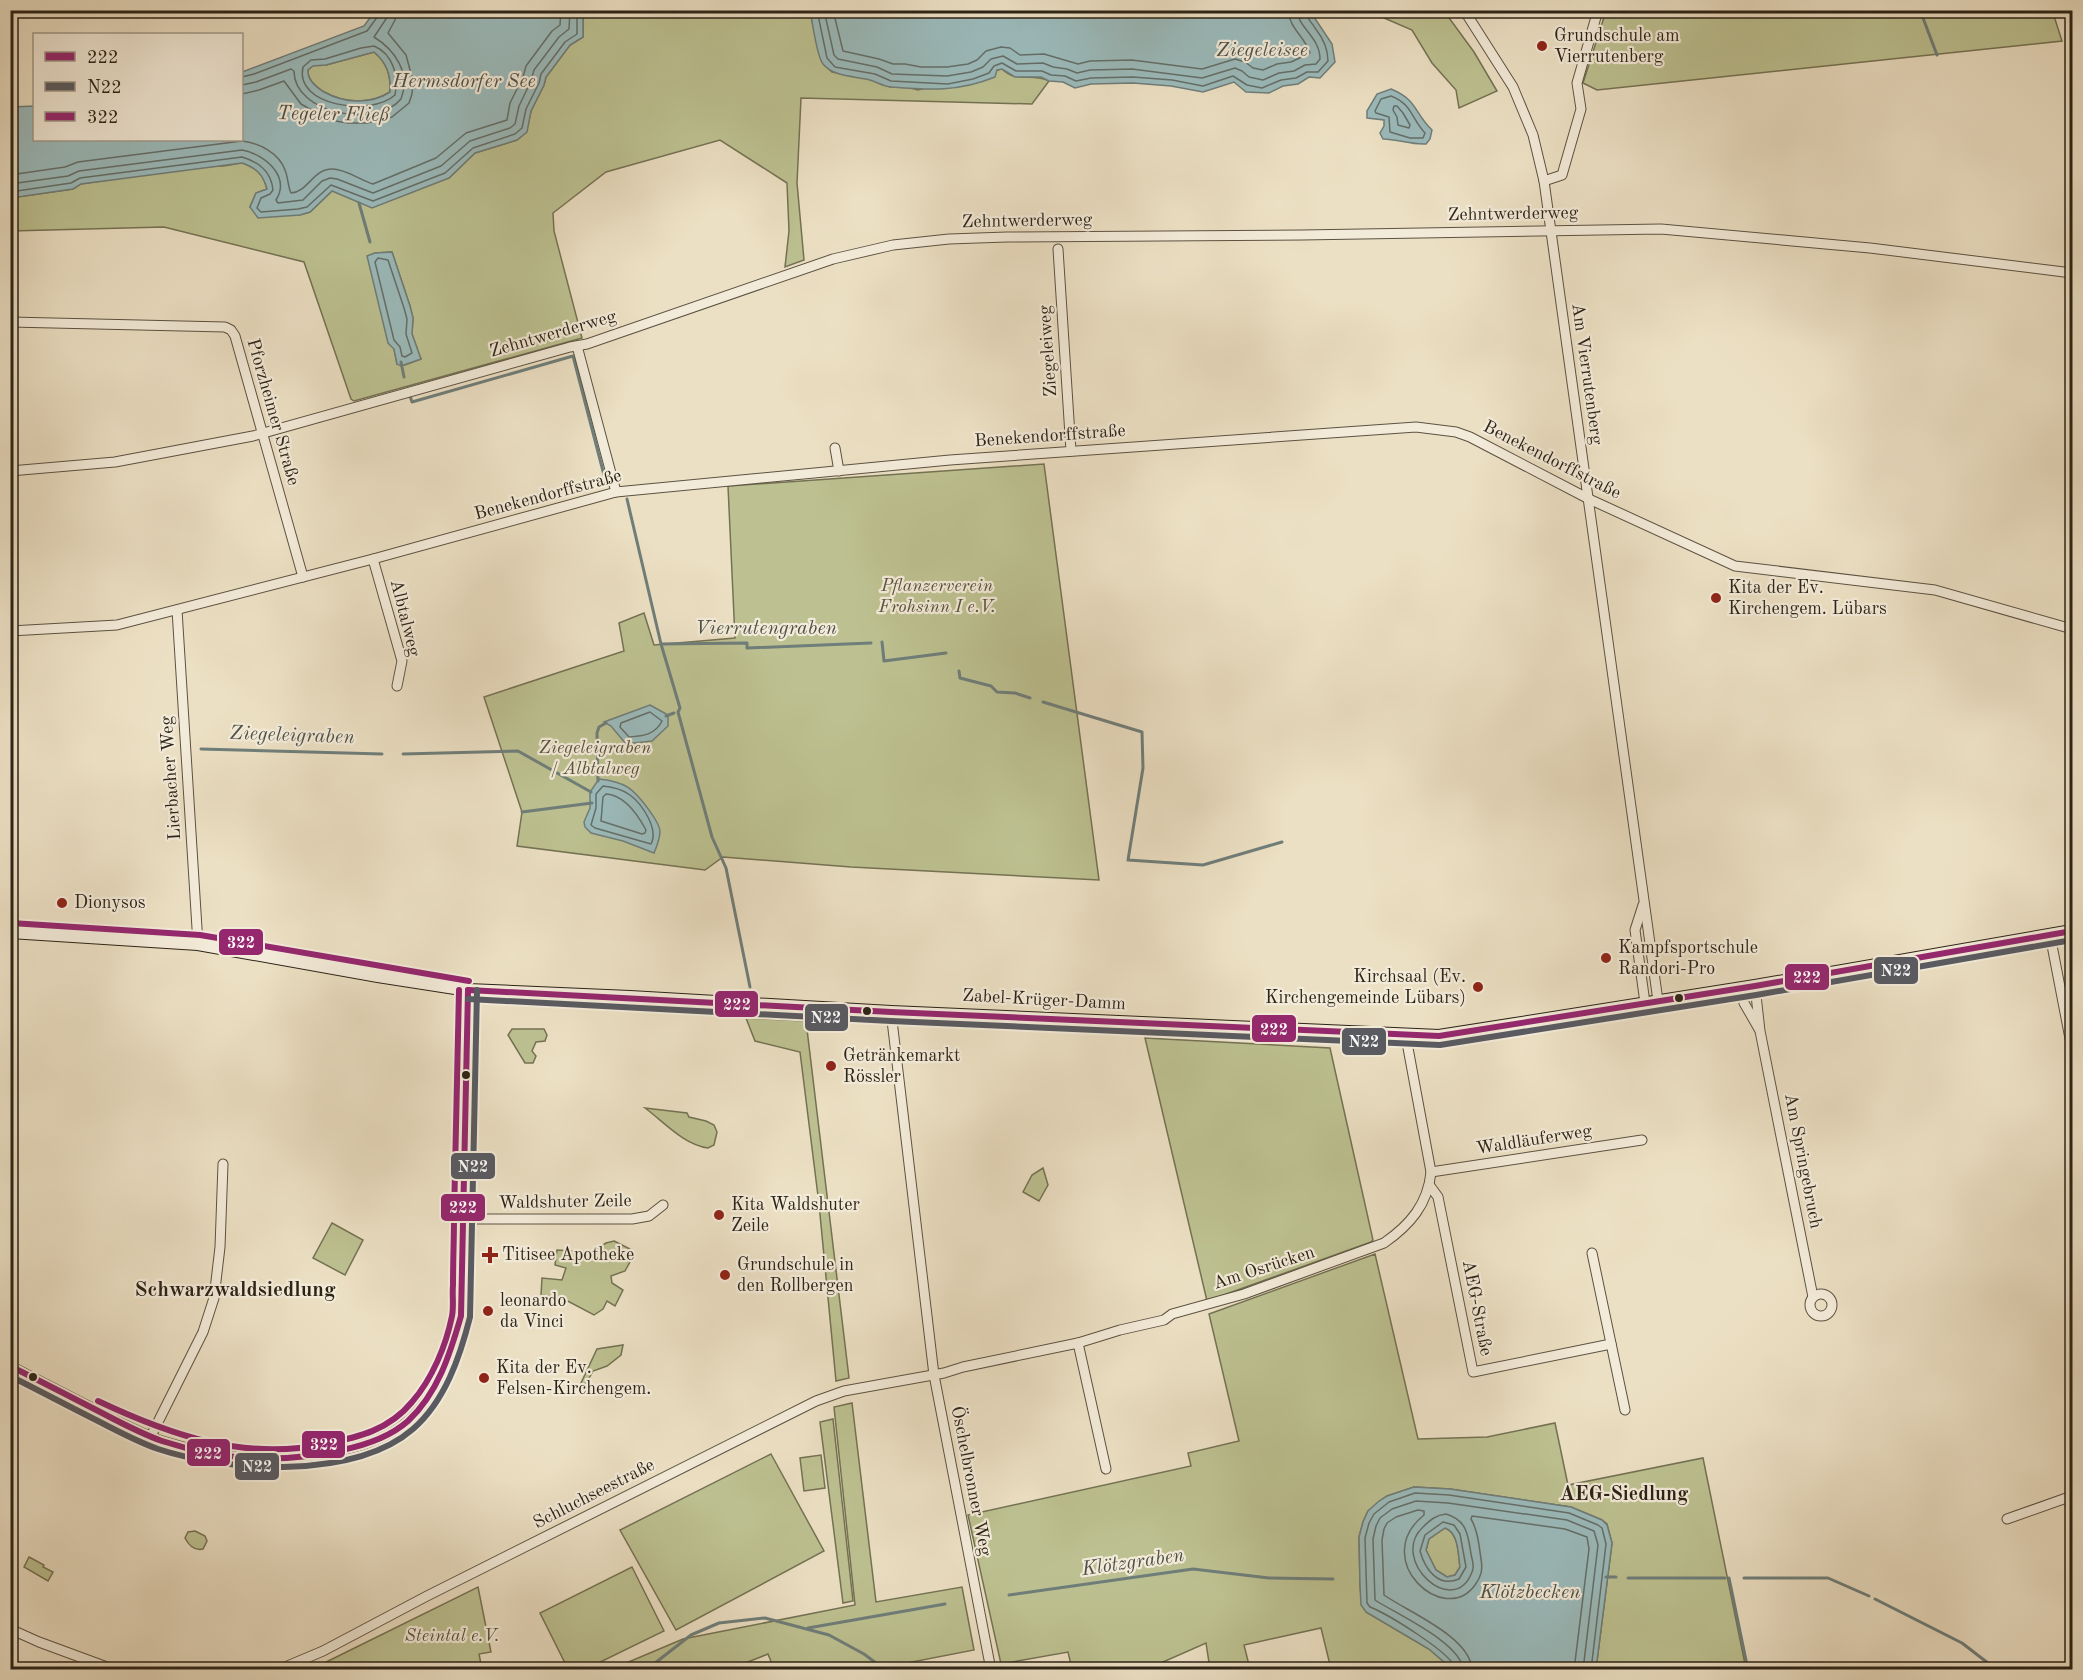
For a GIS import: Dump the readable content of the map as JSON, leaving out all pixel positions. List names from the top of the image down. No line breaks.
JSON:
{"streets":{"street":["Zehntwerderweg","Ziegeleiweg","Am Vierrutenberg","Pforzheimer Straße","Benekendorffstraße","Albtalweg","Lierbacher Weg","Zabel-Krüger-Damm","Waldläuferweg","Am Springebruch","Waldshuter Zeile","Am Osrücken","AEG-Straße","Öschelbronner Weg","Schluchseestraße"]},"crossings":[["Zehntwerderweg","Am Vierrutenberg"],["Zehntwerderweg","Pforzheimer Straße"],["Ziegeleiweg","Benekendorffstraße"],["Am Vierrutenberg","Benekendorffstraße"],["Am Vierrutenberg","Zabel-Krüger-Damm"],["Pforzheimer Straße","Benekendorffstraße"],["Benekendorffstraße","Albtalweg"],["Benekendorffstraße","Lierbacher Weg"],["Lierbacher Weg","Zabel-Krüger-Damm"],["Zabel-Krüger-Damm","Am Springebruch"],["Zabel-Krüger-Damm","Am Osrücken"],["Zabel-Krüger-Damm","Öschelbronner Weg"],["Waldläuferweg","Am Osrücken"],["Am Osrücken","AEG-Straße"],["Am Osrücken","Öschelbronner Weg"],["Am Osrücken","Schluchseestraße"],["Öschelbronner Weg","Schluchseestraße"]],"districts":["Schwarzwaldsiedlung","AEG-Siedlung"],"water":["Ziegeleisee","Hermsdorfer See","Tegeler Fließ","Vierrutengraben","Ziegeleigraben","Klötzgraben","Klötzbecken"],"parks":["Pflanzerverein Frohsinn I e.V.","Ziegeleigraben / Albtalweg","Steintal e.V."],"places":{"other":["Grundschule am Vierrutenberg","Kita der Ev. Kirchengem. Lübars","Dionysos","Kampfsportschule Randori-Pro","Kirchsaal (Ev. Kirchengemeinde Lübars)","Getränkemarkt Rössler","Kita Waldshuter Zeile","Grundschule in den Rollbergen","leonardo da Vinci","Kita der Ev. Felsen-Kirchengem."],"health":["Titisee Apotheke"]},"lines":["transit line 322","transit line 222","transit line N22"],"legend":["222","N22","322"]}
